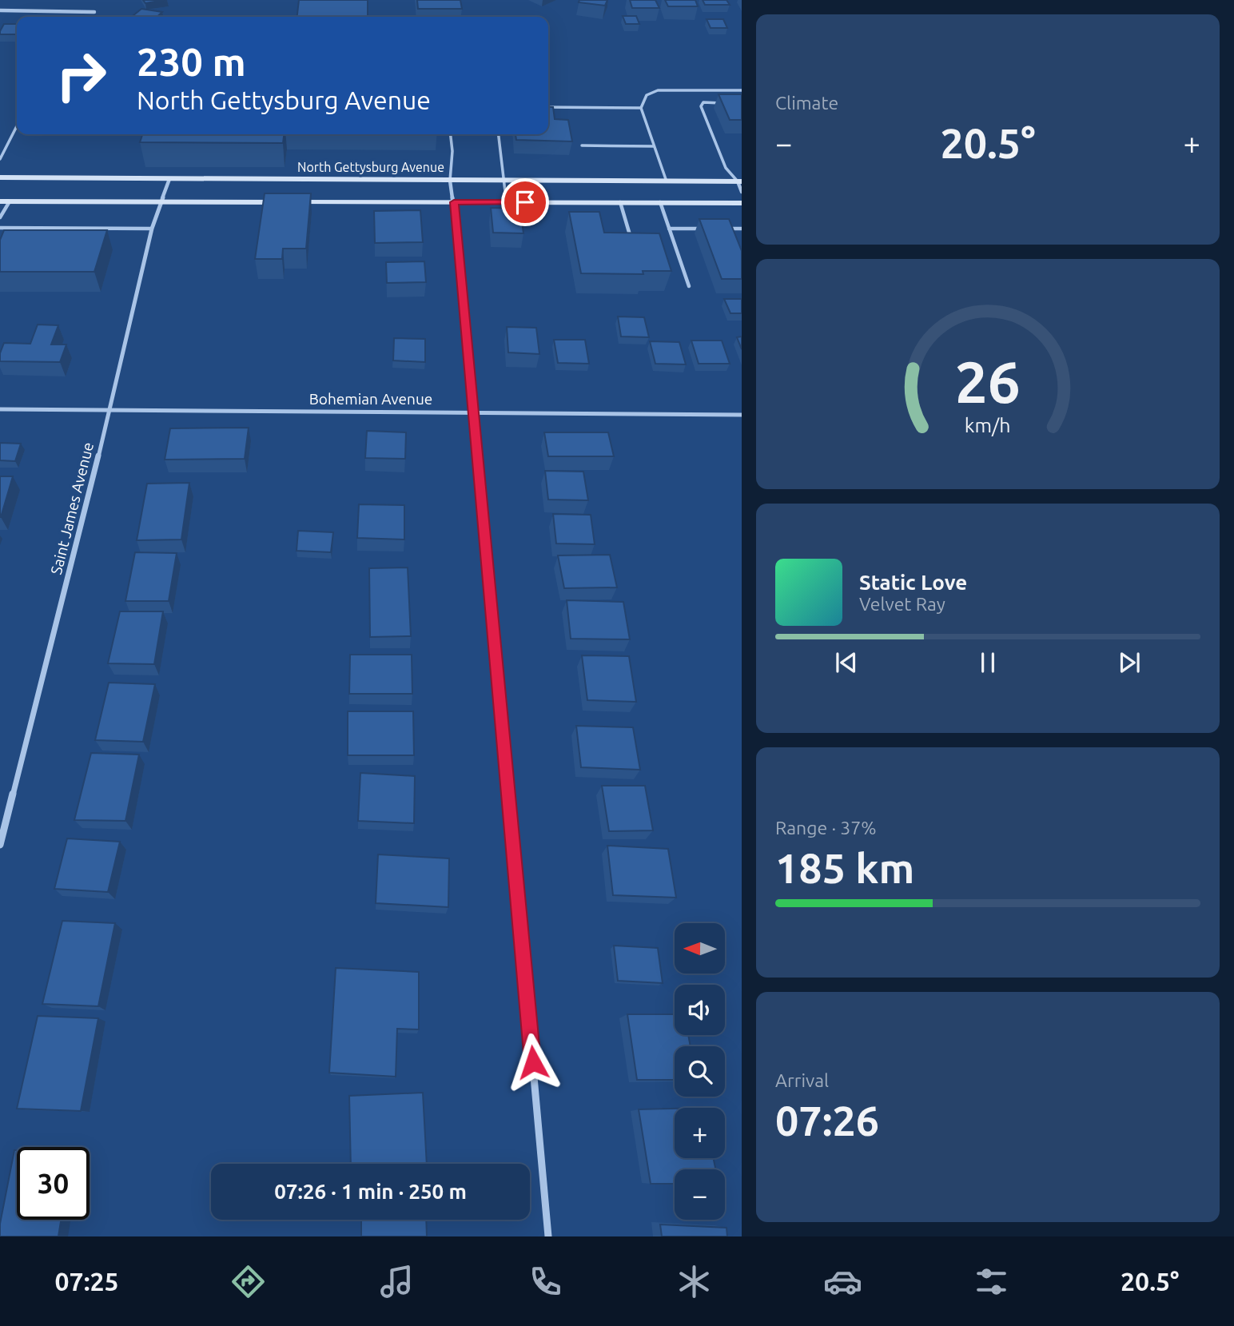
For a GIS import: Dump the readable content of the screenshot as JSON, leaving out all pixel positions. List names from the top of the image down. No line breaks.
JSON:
{"streets":{"main road":["North Gettysburg Avenue"],"street":["Bohemian Avenue","Saint James Avenue"]},"crossings":[["North Gettysburg Avenue","Saint James Avenue"],["Bohemian Avenue","Saint James Avenue"]],"north":"left","page":{"tile":["Climate",["Range · 37%","185 km"],["Arrival","07:26"]],"turn":["230 m","North Gettysburg Avenue"],"heat":["−","20.5°","+"],"song":["Static Love","Velvet Ray"],"map_buttons":["+","−"],"limit":"30","trip":"07:26 · 1 min · 250 m","tabs":["07:25","20.5°"],"gauge":["26","km/h"]}}
